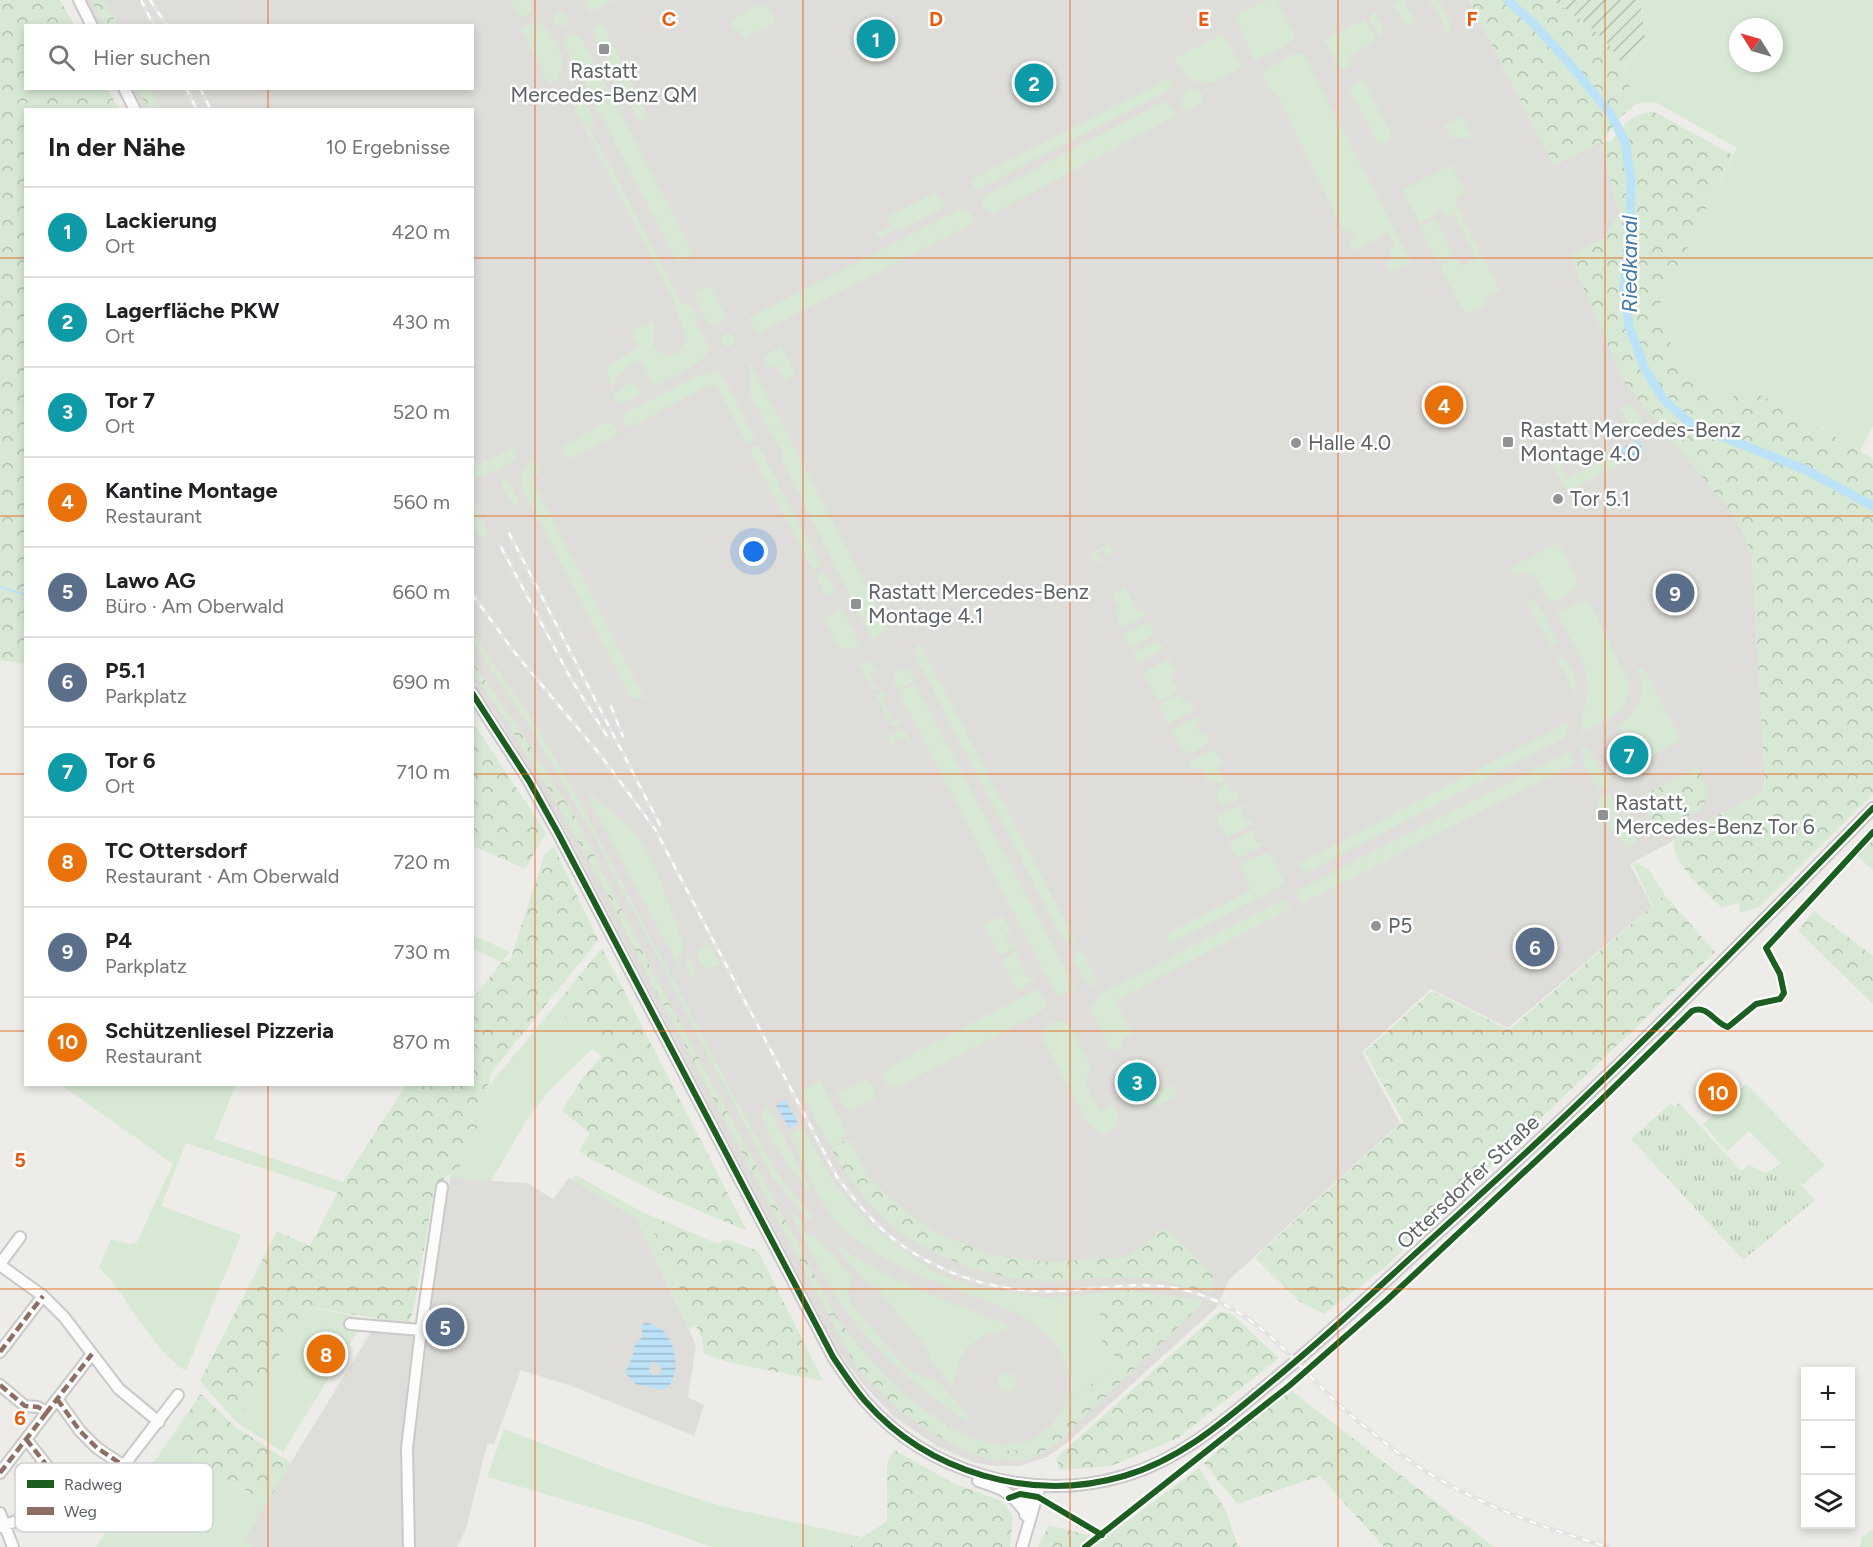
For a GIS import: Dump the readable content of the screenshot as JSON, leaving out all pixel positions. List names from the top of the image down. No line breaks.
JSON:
{"streets":{"street":["Ottersdorfer Straße"]},"water":["Riedkanal"],"places":{"transit":["Rastatt Mercedes-Benz QM","Rastatt Mercedes-Benz Montage 4.0","Rastatt Mercedes-Benz Montage 4.1","Rastatt, Mercedes-Benz Tor 6"],"other":["Halle 4.0","Tor 5.1","P5"]},"legend":["Radweg","Weg"],"north":"top left","page":{"pins":["1","2","4","9","7","6","3","10","5","8"],"search":"Hier suchen","heading":["In der Nähe","10 Ergebnisse"],"list":[{"mark":"1","name":"Lackierung","note":"Ort","value":"420 m"},{"mark":"2","name":"Lagerfläche PKW","note":"Ort","value":"430 m"},{"mark":"3","name":"Tor 7","note":"Ort","value":"520 m"},{"mark":"4","name":"Kantine Montage","note":"Restaurant","value":"560 m"},{"mark":"5","name":"Lawo AG","note":"Büro · Am Oberwald","value":"660 m"},{"mark":"6","name":"P5.1","note":"Parkplatz","value":"690 m"},{"mark":"7","name":"Tor 6","note":"Ort","value":"710 m"},{"mark":"8","name":"TC Ottersdorf","note":"Restaurant · Am Oberwald","value":"720 m"},{"mark":"9","name":"P4","note":"Parkplatz","value":"730 m"},{"mark":"10","name":"Schützenliesel Pizzeria","note":"Restaurant","value":"870 m"}],"map_buttons":["+","−"]},"grid":{"columns":["C","D","E","F"],"rows":["5","6"]}}
